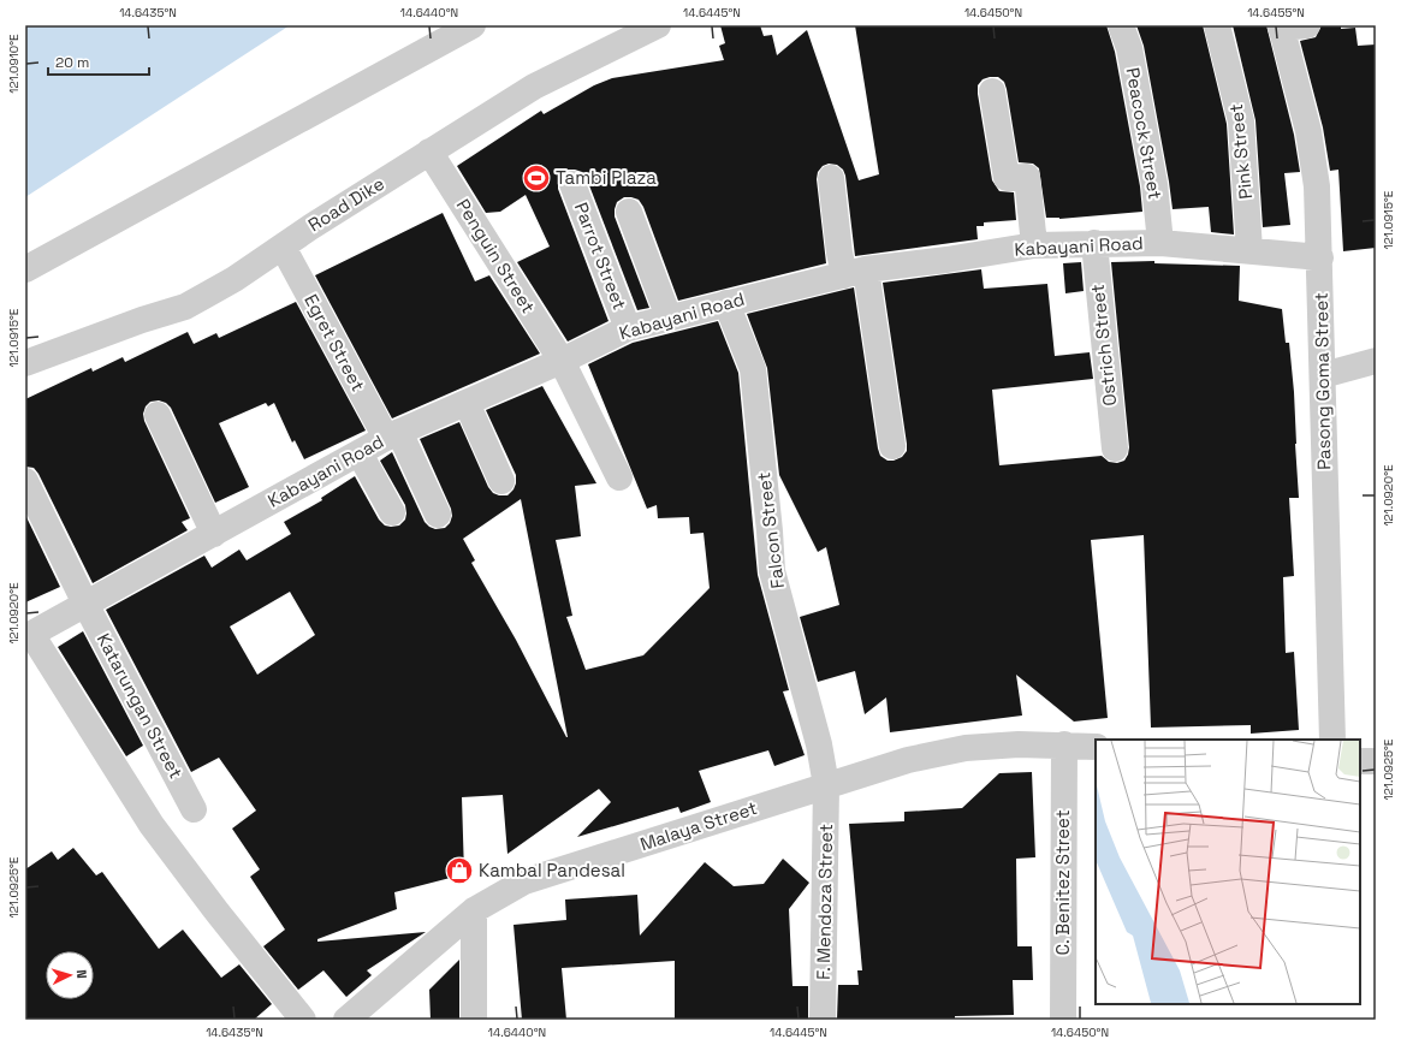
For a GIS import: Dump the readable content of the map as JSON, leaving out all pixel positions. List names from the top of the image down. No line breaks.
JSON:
{"streets":{"street":["Peacock Street","Pink Street","Road Dike","Kabayani Road","Penguin Street","Parrot Street","Egret Street","Ostrich Street","Pasong Goma Street","Falcon Street","Katarungan Street","Malaya Street","C. Benitez Street","F. Mendoza Street"]},"crossings":[["Peacock Street","Kabayani Road"],["Pink Street","Kabayani Road"],["Road Dike","Penguin Street"],["Road Dike","Egret Street"],["Kabayani Road","Penguin Street"],["Kabayani Road","Parrot Street"],["Kabayani Road","Egret Street"],["Kabayani Road","Ostrich Street"],["Kabayani Road","Pasong Goma Street"],["Kabayani Road","Falcon Street"],["Kabayani Road","Katarungan Street"],["Falcon Street","Malaya Street"],["Falcon Street","F. Mendoza Street"],["Malaya Street","C. Benitez Street"],["Malaya Street","F. Mendoza Street"]],"places":{"sports":["Tambi Plaza"],"shop":["Kambal Pandesal"]},"scale_bar":"20 m","north":"right","coordinates":["14.6435°N","14.6440°N","14.6445°N","14.6450°N","14.6455°N","121.0910°E","121.0915°E","121.0920°E","121.0925°E"]}
